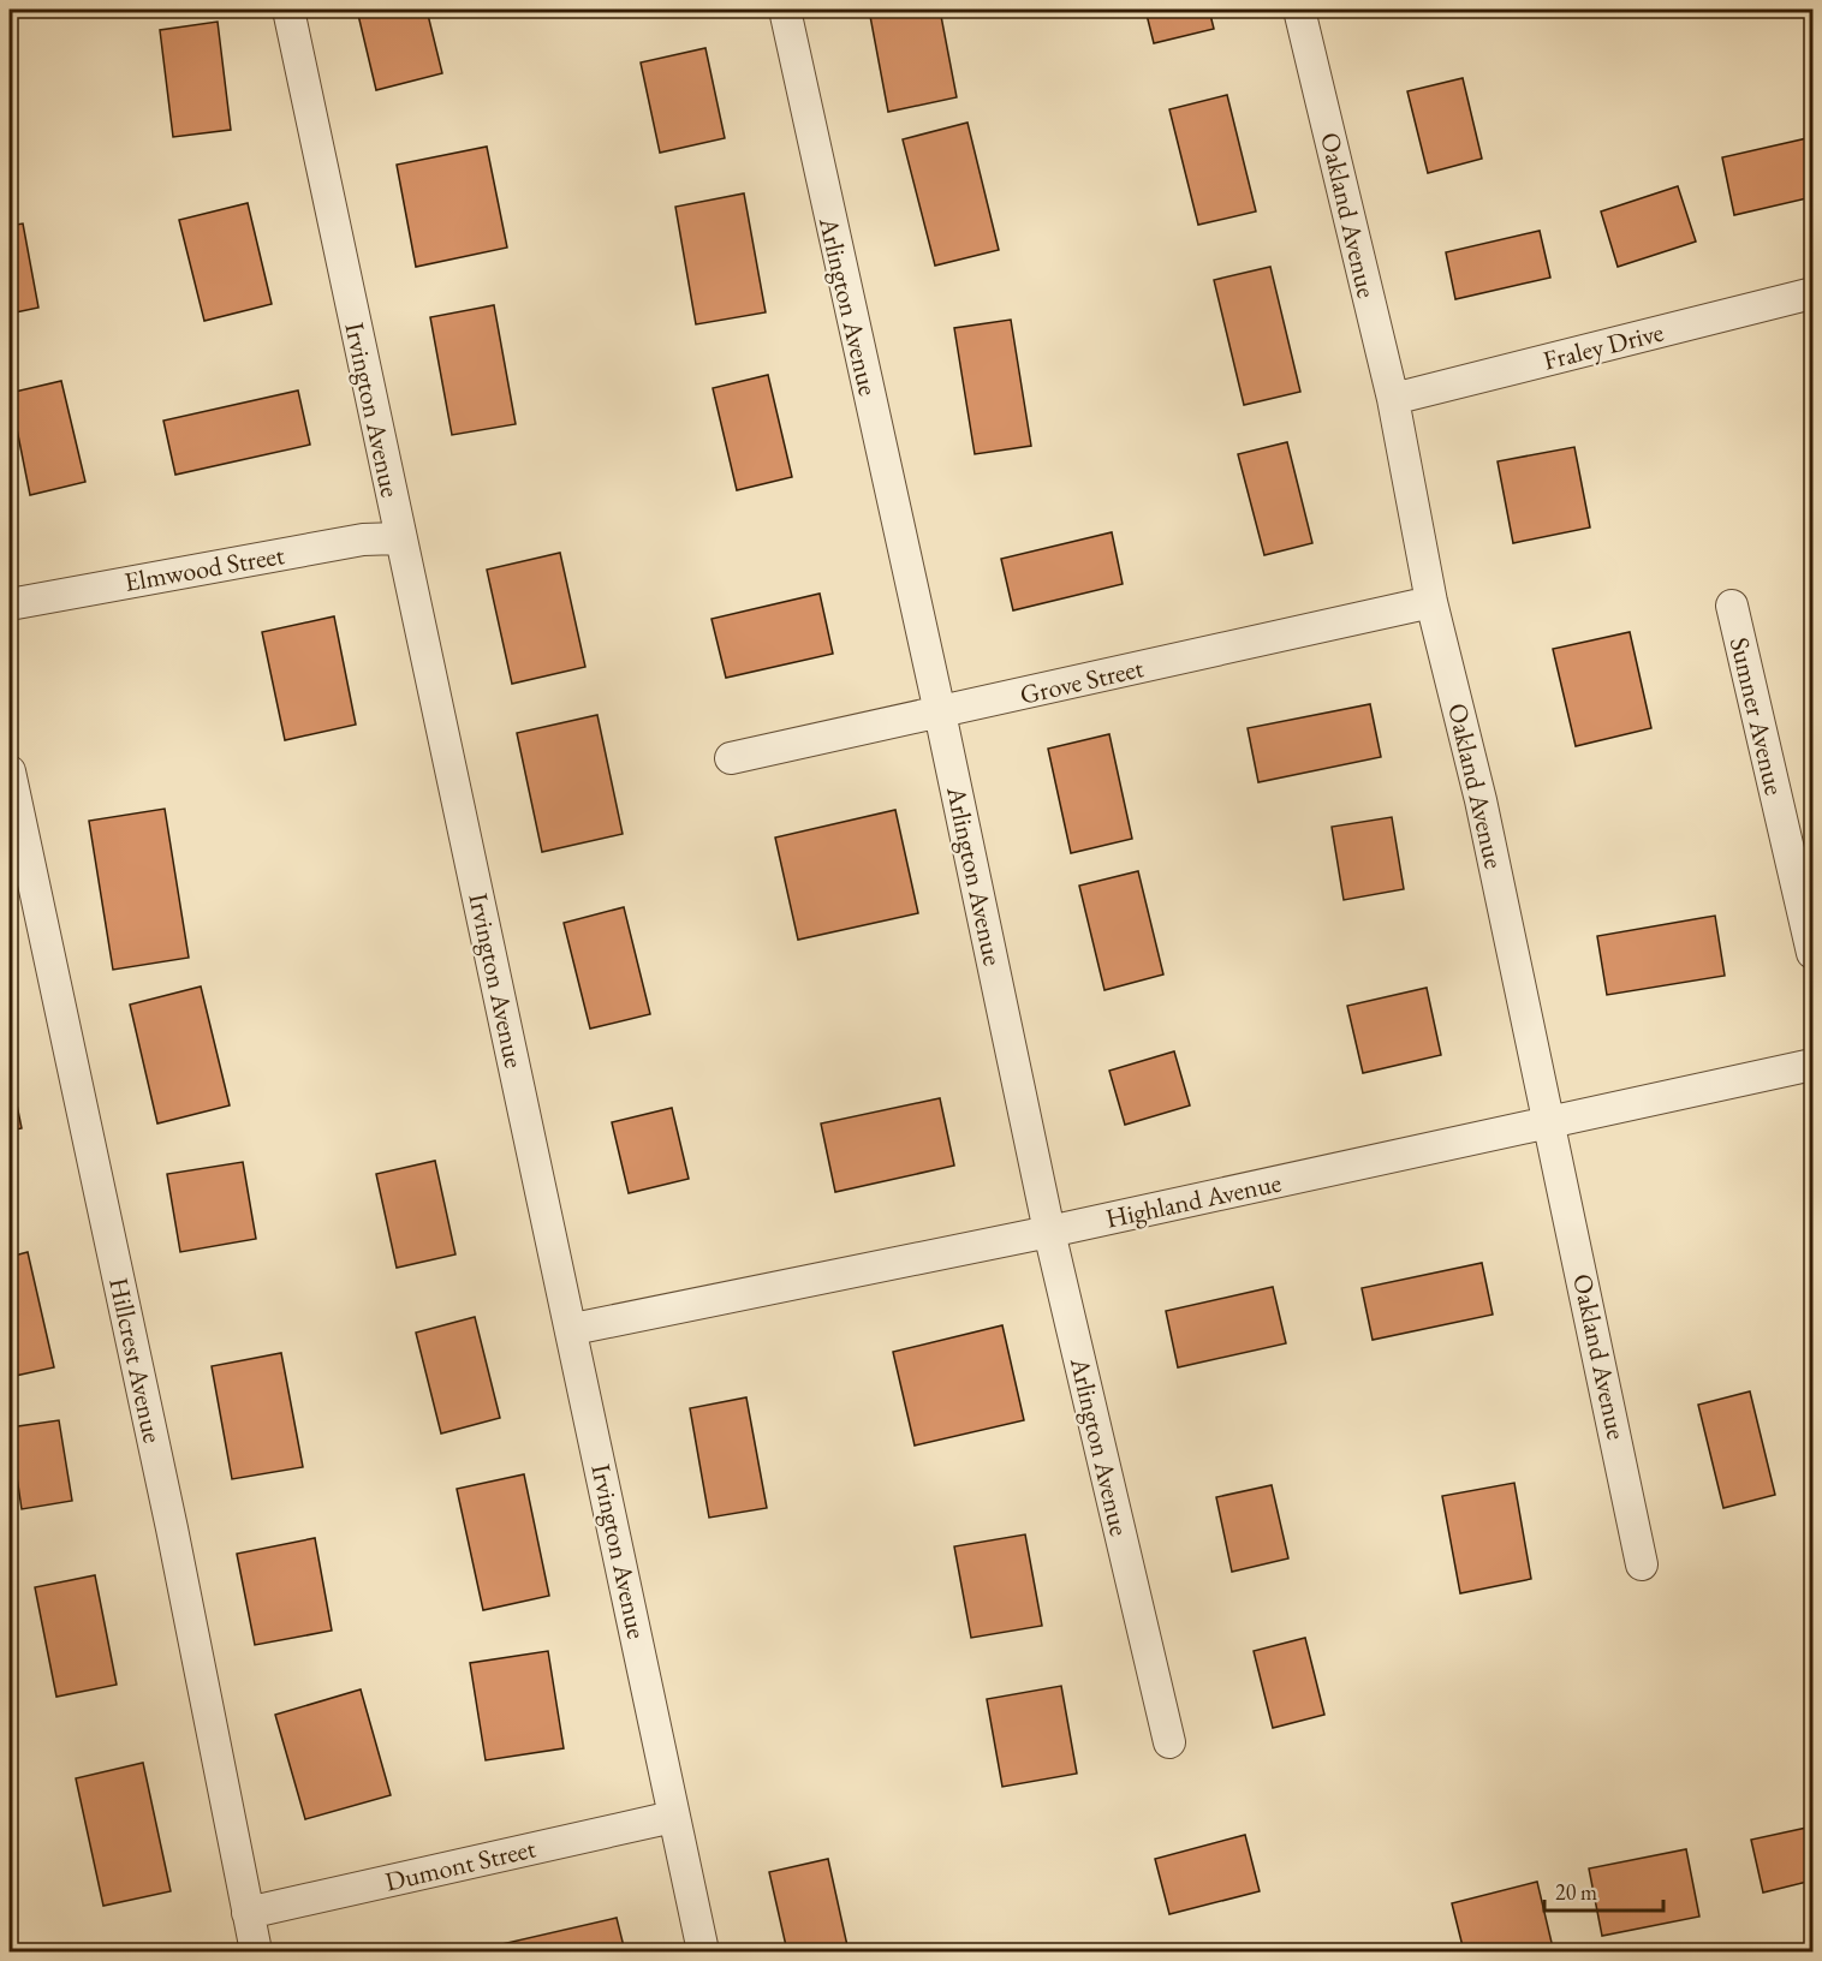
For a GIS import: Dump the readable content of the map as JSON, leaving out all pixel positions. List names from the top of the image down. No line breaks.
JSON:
{"streets":{"street":["Oakland Avenue","Arlington Avenue","Fraley Drive","Irvington Avenue","Elmwood Street","Grove Street","Sumner Avenue","Highland Avenue","Hillcrest Avenue","Dumont Street"]},"crossings":[["Oakland Avenue","Fraley Drive"],["Oakland Avenue","Grove Street"],["Oakland Avenue","Highland Avenue"],["Arlington Avenue","Grove Street"],["Arlington Avenue","Highland Avenue"],["Irvington Avenue","Elmwood Street"],["Irvington Avenue","Highland Avenue"],["Irvington Avenue","Dumont Street"],["Hillcrest Avenue","Dumont Street"]],"scale_bar":"20 m"}
